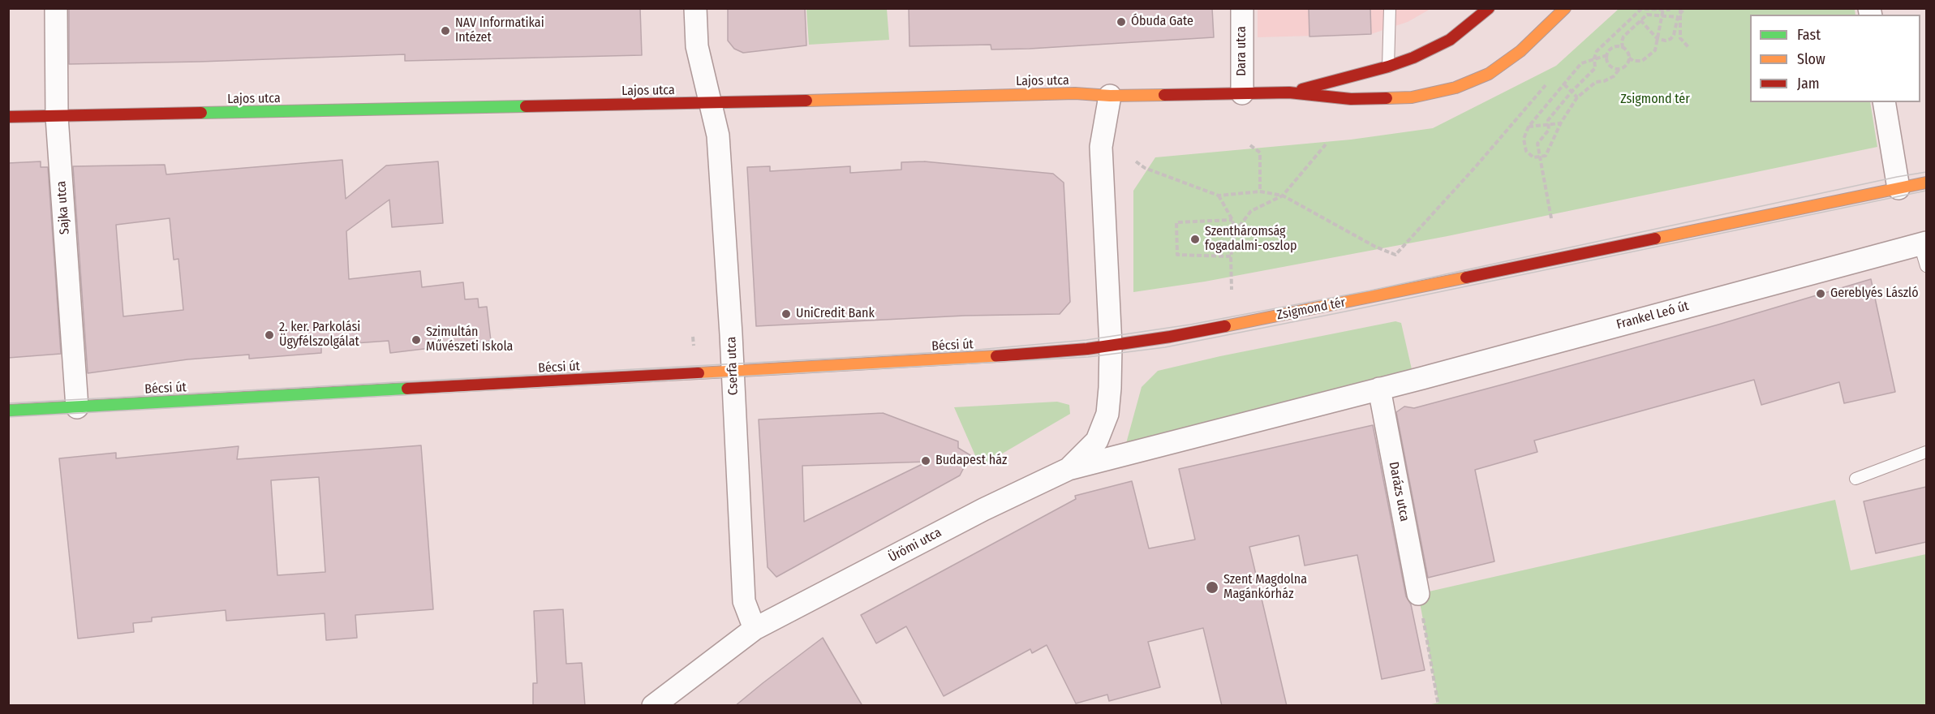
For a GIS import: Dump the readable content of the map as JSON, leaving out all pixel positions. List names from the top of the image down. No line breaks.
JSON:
{"streets":{"street":["Dara utca","Lajos utca","Sajka utca","Zsigmond tér","Frankel Leó út","Bécsi út","Cserfa utca","Darázs utca","Ürömi utca"]},"crossings":[["Dara utca","Lajos utca"],["Lajos utca","Sajka utca"],["Lajos utca","Cserfa utca"],["Sajka utca","Bécsi út"],["Zsigmond tér","Bécsi út"],["Zsigmond tér","Ürömi utca"],["Frankel Leó út","Darázs utca"],["Bécsi út","Cserfa utca"],["Bécsi út","Ürömi utca"],["Cserfa utca","Ürömi utca"]],"parks":["Zsigmond tér"],"places":["Óbuda Gate","NAV Informatikai Intézet","Szentháromság fogadalmi-oszlop","Gereblyés László","UniCredit Bank","2. ker. Parkolási Ügyfélszolgálat","Szimultán Művészeti Iskola","Budapest ház","Szent Magdolna Magánkórház"],"legend":["Fast","Slow","Jam"]}
